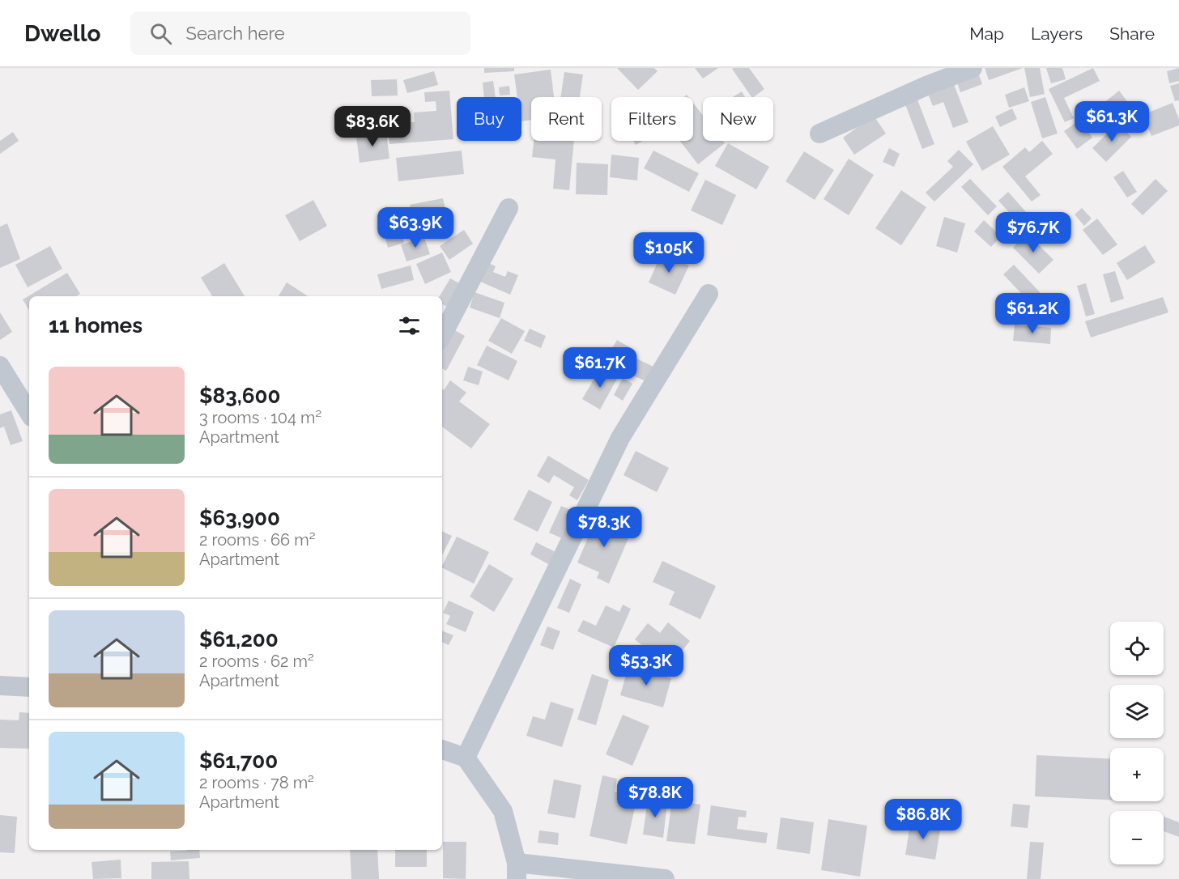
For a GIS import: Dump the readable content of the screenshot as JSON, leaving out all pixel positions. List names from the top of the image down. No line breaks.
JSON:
{"page":{"header":"Dwello","search":"Search here","nav":["Map","Layers","Share"],"chip":["Buy","Rent","Filters","New"],"price":["$61.3K","$83.6K","$63.9K","$76.7K","$105K","$61.2K","$61.7K","$78.3K","$53.3K","$78.8K","$86.8K"],"heading":"11 homes","list":[{"name":"$83,600","note":"3 rooms · 104 m² · Apartment"},{"name":"$63,900","note":"2 rooms · 66 m² · Apartment"},{"name":"$61,200","note":"2 rooms · 62 m² · Apartment"},{"name":"$61,700","note":"2 rooms · 78 m² · Apartment"}],"map_buttons":["+","−"]}}
